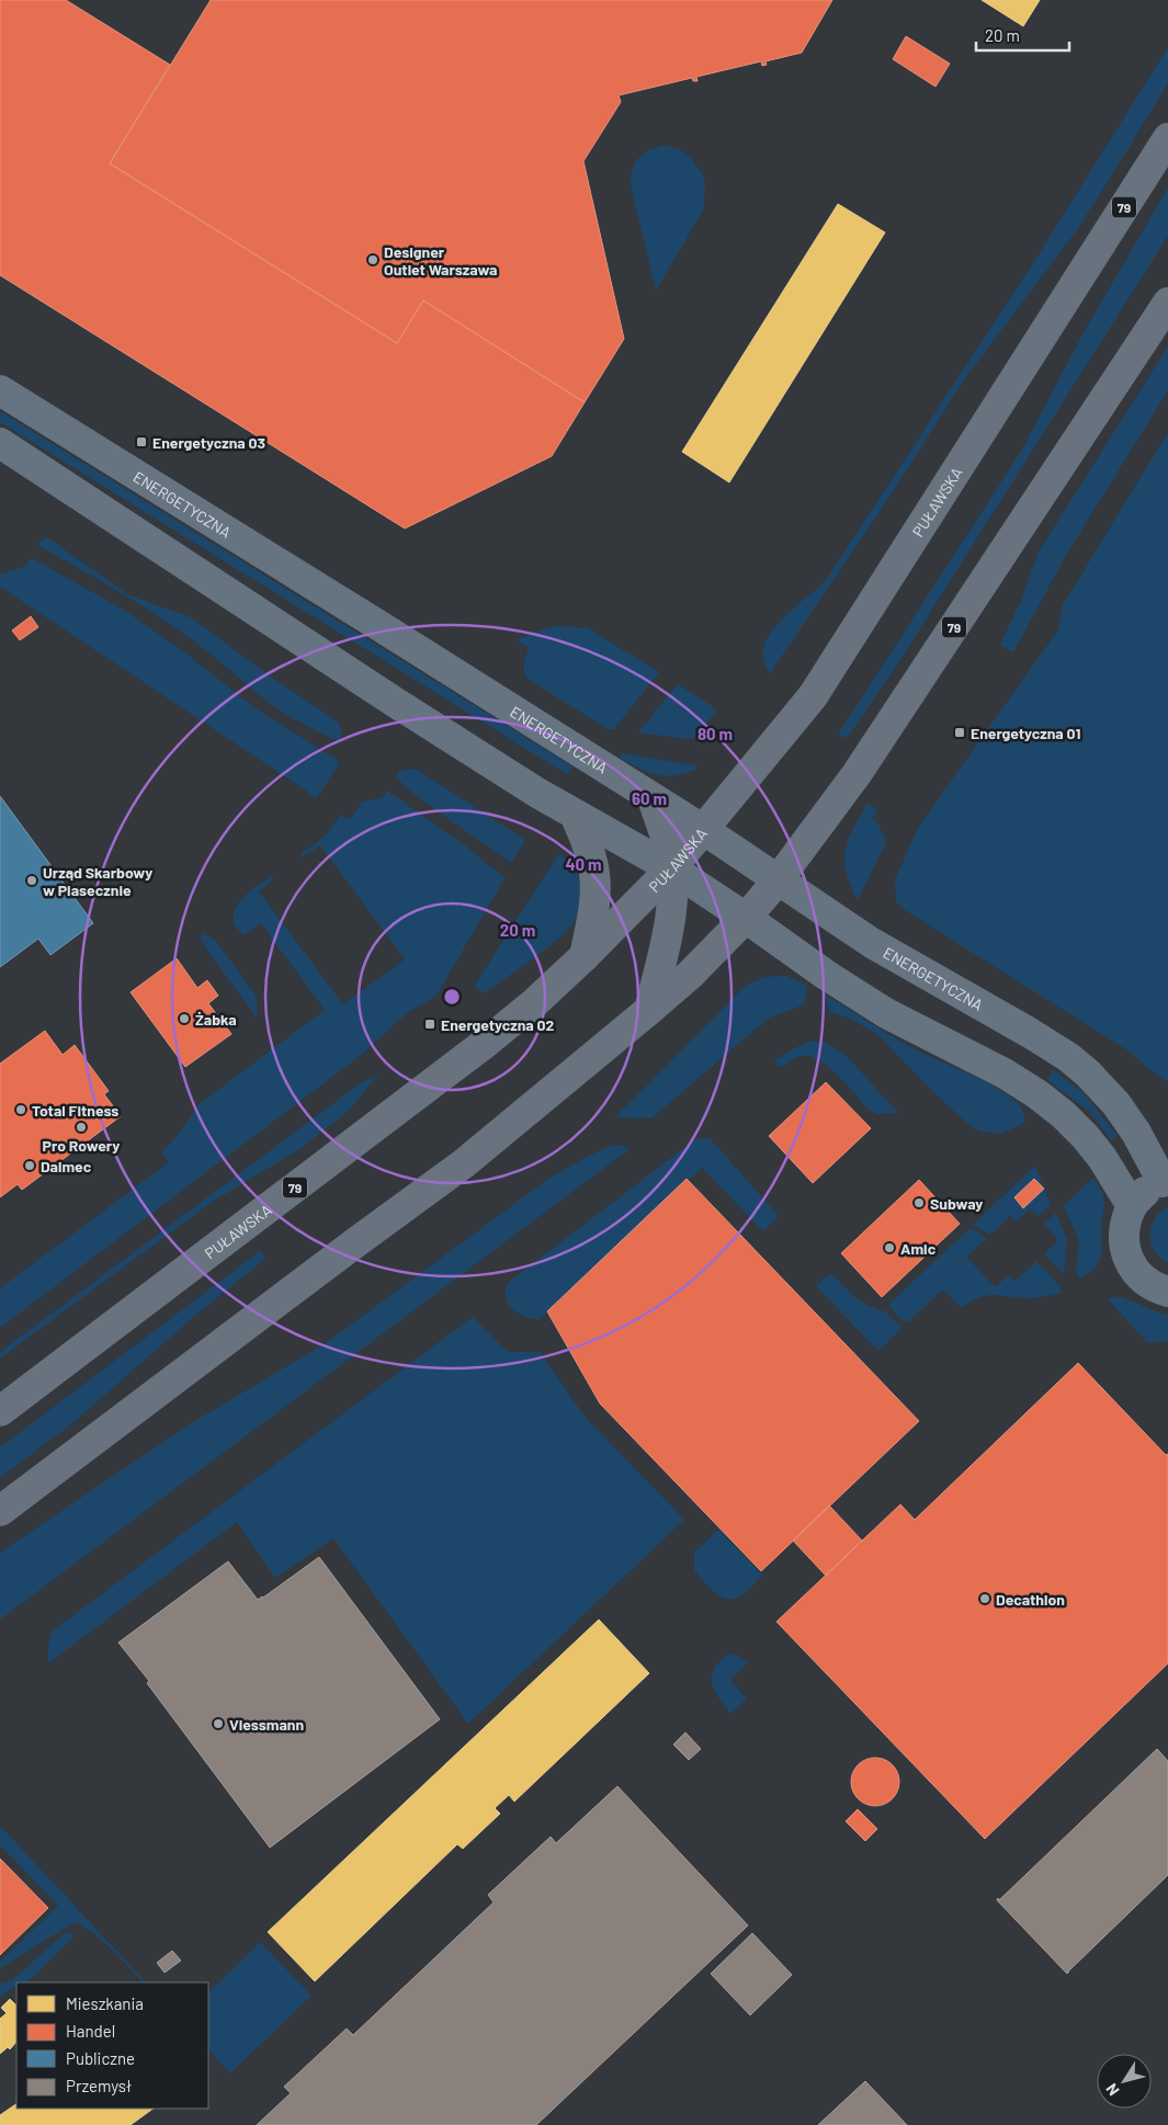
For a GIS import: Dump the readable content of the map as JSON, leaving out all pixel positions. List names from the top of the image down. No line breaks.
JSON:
{"streets":{"main road":["79","PUŁAWSKA"],"street":["ENERGETYCZNA"]},"crossings":[["79","ENERGETYCZNA"],["PUŁAWSKA","ENERGETYCZNA"]],"places":{"other":["Designer Outlet Warszawa","Urząd Skarbowy w Piasecznie","Żabka","Total Fitness","Pro Rowery","Dalmec","Subway","Amic","Decathlon","Viessmann"],"transit":["Energetyczna 03","Energetyczna 01","Energetyczna 02"]},"legend":["Mieszkania","Handel","Publiczne","Przemysł"],"scale_bar":"20 m","north":"bottom left","rings":["80 m","60 m","40 m","20 m"]}
